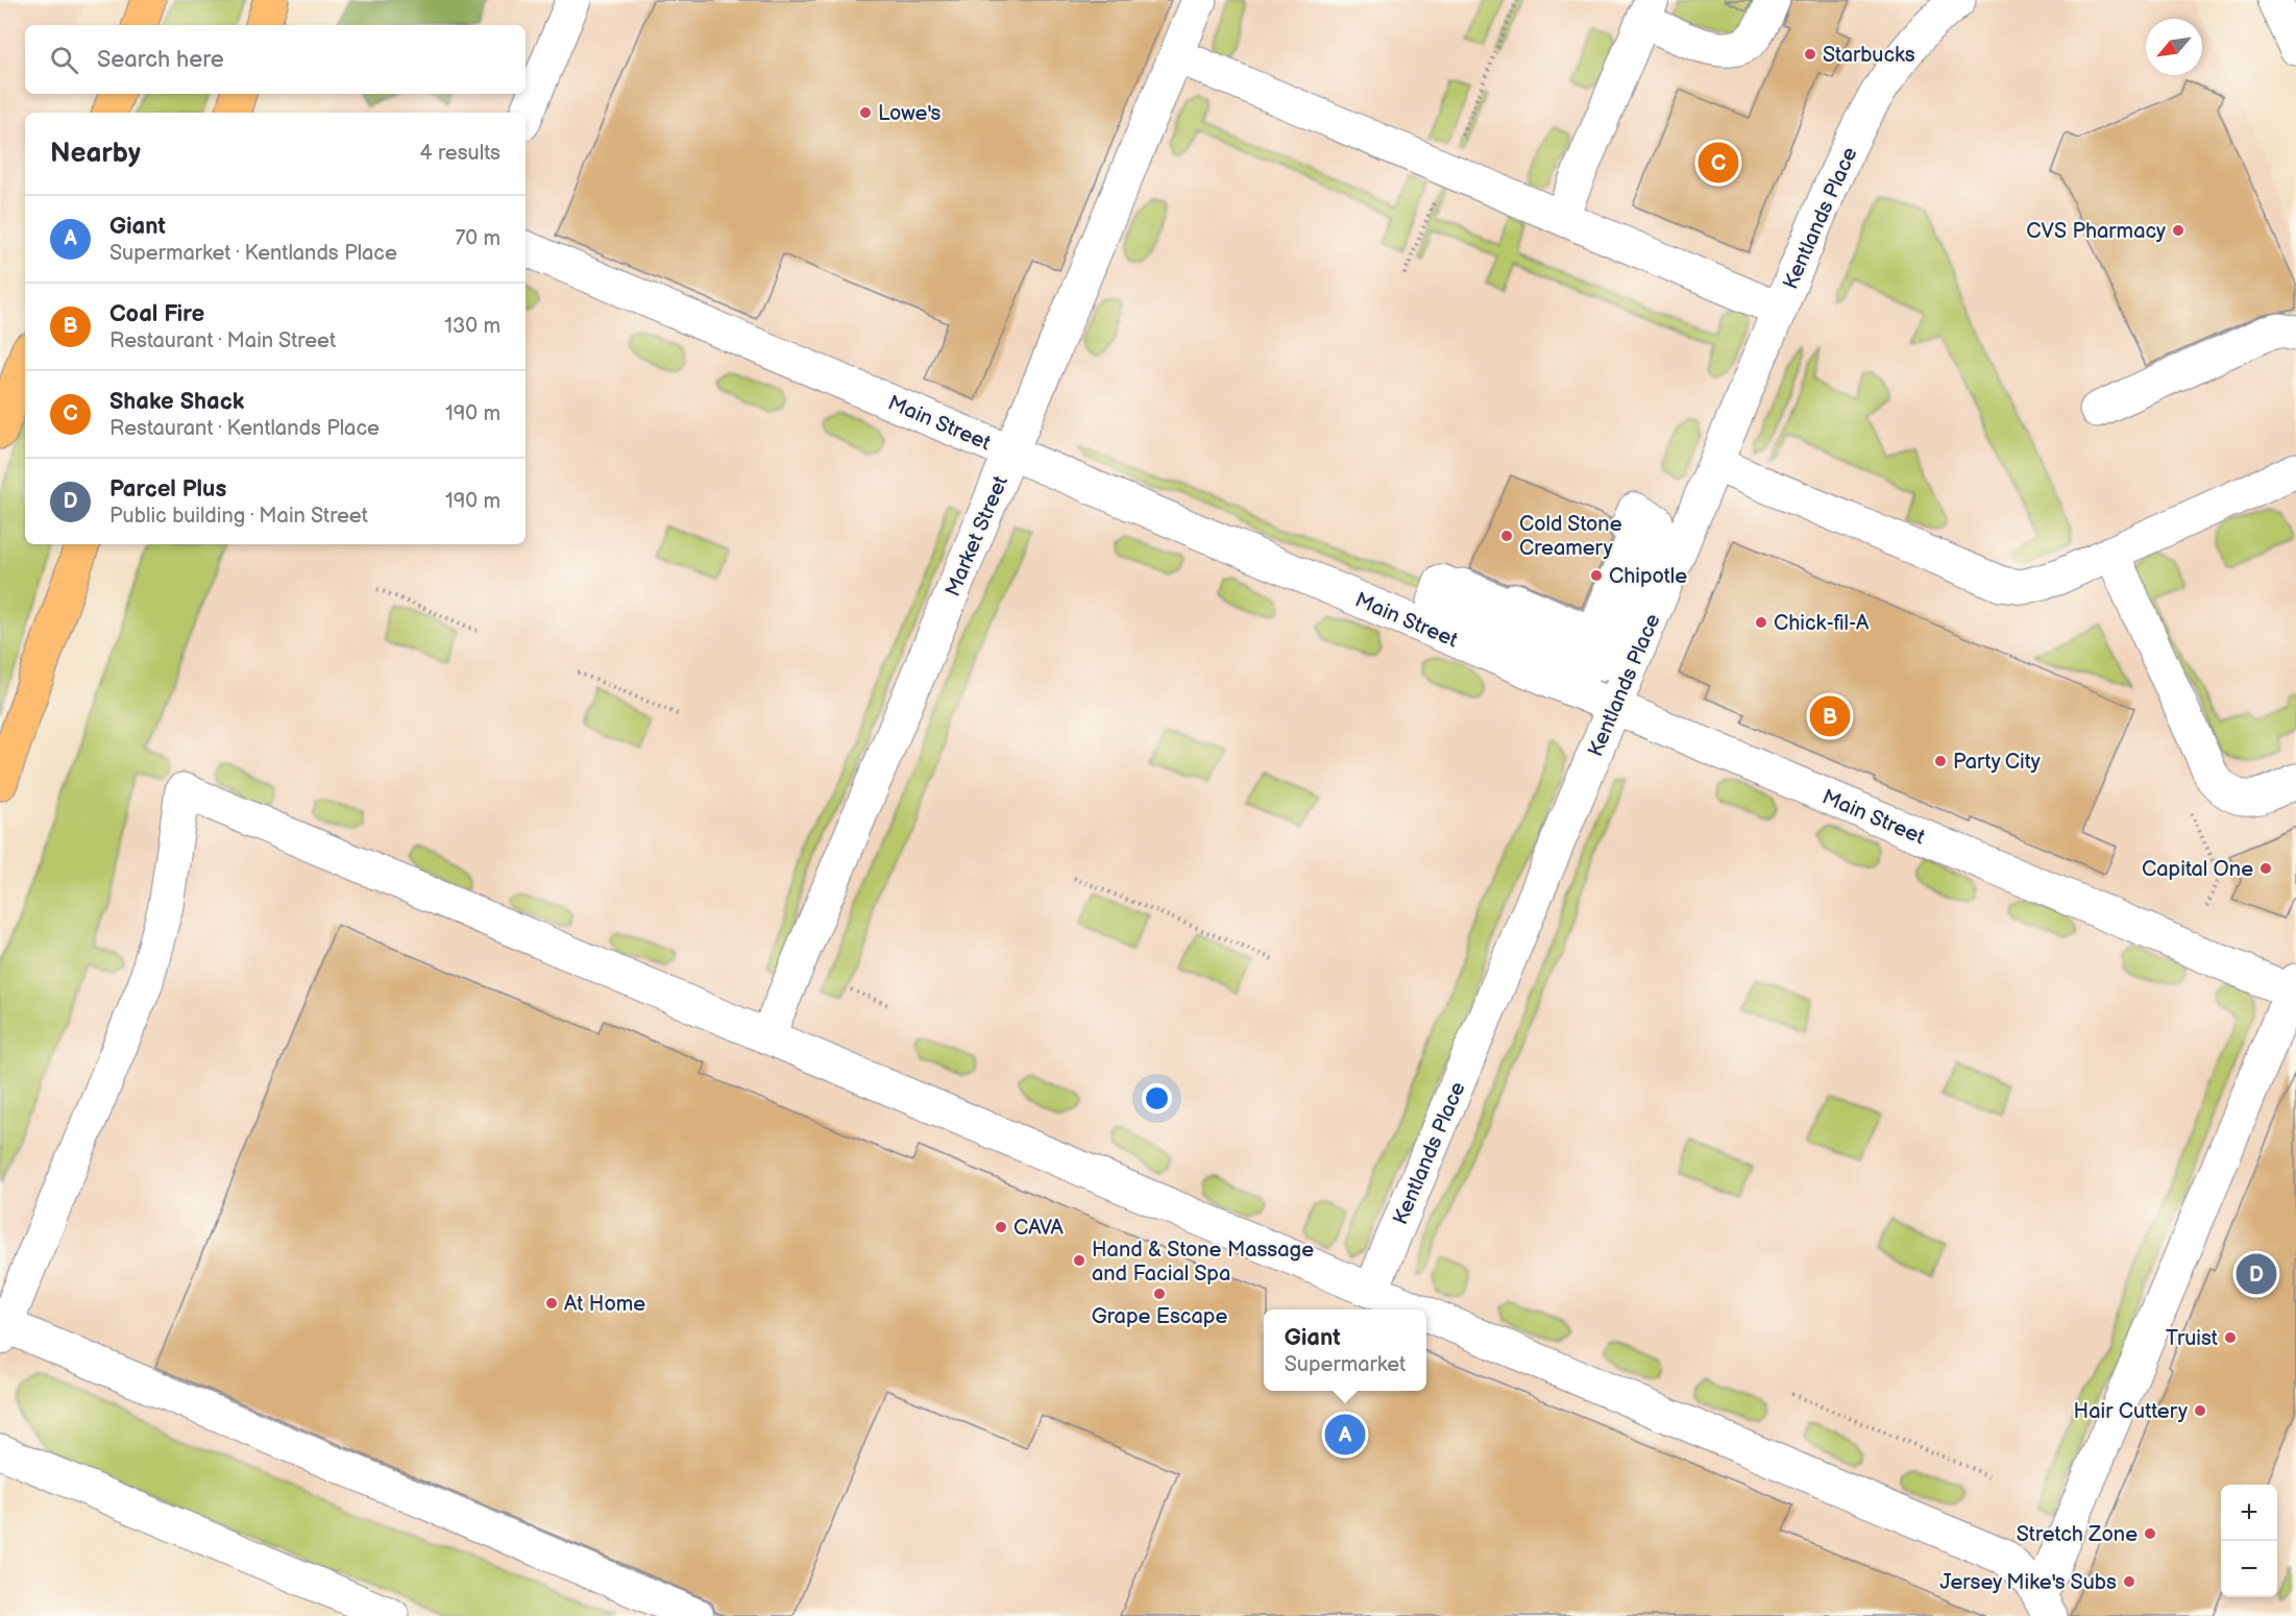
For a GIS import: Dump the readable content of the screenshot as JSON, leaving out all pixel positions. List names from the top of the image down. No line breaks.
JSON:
{"streets":{"street":["Kentlands Place","Main Street","Market Street"]},"crossings":[["Kentlands Place","Main Street"],["Main Street","Market Street"]],"places":["Starbucks","Lowe's","CVS Pharmacy","Cold Stone Creamery","Chipotle","Chick-fil-A","Party City","Capital One","CAVA","Hand & Stone Massage and Facial Spa","Grape Escape","At Home","Truist","Hair Cuttery","Stretch Zone","Jersey Mike's Subs"],"north":"bottom left","page":{"search":"Search here","heading":["Nearby","4 results"],"pins":["C","B","D","A"],"list":[{"mark":"A","name":"Giant","note":"Supermarket · Kentlands Place","value":"70 m"},{"mark":"B","name":"Coal Fire","note":"Restaurant · Main Street","value":"130 m"},{"mark":"C","name":"Shake Shack","note":"Restaurant · Kentlands Place","value":"190 m"},{"mark":"D","name":"Parcel Plus","note":"Public building · Main Street","value":"190 m"}],"popup":["Giant","Supermarket"],"map_buttons":["+","−"]}}
